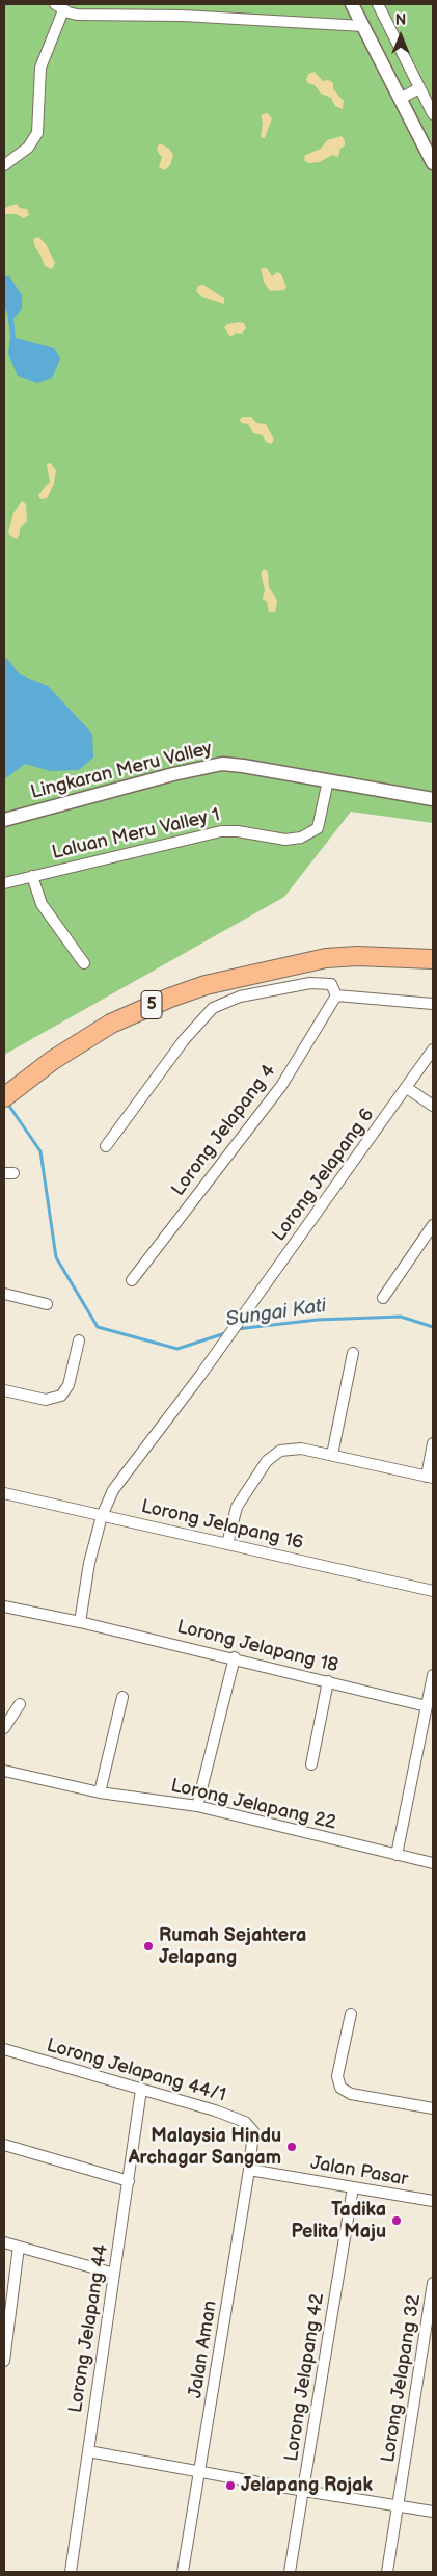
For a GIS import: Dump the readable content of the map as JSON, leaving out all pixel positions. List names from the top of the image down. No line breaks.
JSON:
{"streets":{"highway":["5"],"street":["Lingkaran Meru Valley","Laluan Meru Valley 1","Lorong Jelapang 4","Lorong Jelapang 6","Lorong Jelapang 16","Lorong Jelapang 18","Lorong Jelapang 22","Lorong Jelapang 44/1","Jalan Pasar","Lorong Jelapang 44","Jalan Aman","Lorong Jelapang 42","Lorong Jelapang 32"]},"crossings":[["Lingkaran Meru Valley","Laluan Meru Valley 1"],["Lorong Jelapang 6","Lorong Jelapang 16"],["Lorong Jelapang 44/1","Lorong Jelapang 44"],["Lorong Jelapang 44/1","Jalan Aman"],["Jalan Pasar","Jalan Aman"],["Jalan Pasar","Lorong Jelapang 42"]],"water":["Sungai Kati"],"places":["Rumah Sejahtera Jelapang","Malaysia Hindu Archagar Sangam","Tadika Pelita Maju","Jelapang Rojak"],"north":"top"}
